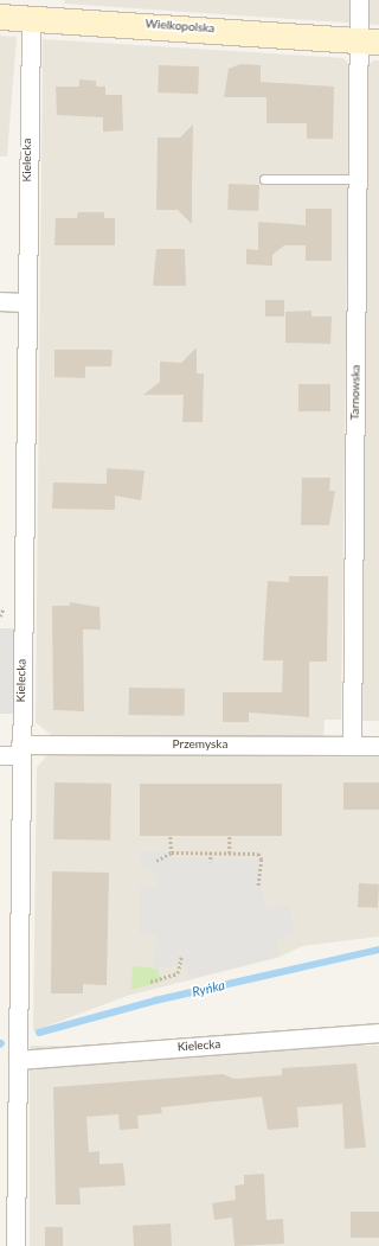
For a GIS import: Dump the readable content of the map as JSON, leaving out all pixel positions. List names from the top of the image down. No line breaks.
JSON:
{"streets":{"street":["Wielkopolska","Kielecka","Tarnowska","Przemyska"]},"crossings":[["Wielkopolska","Kielecka"],["Wielkopolska","Tarnowska"],["Kielecka","Przemyska"],["Tarnowska","Przemyska"]],"water":["Ryńka"]}
